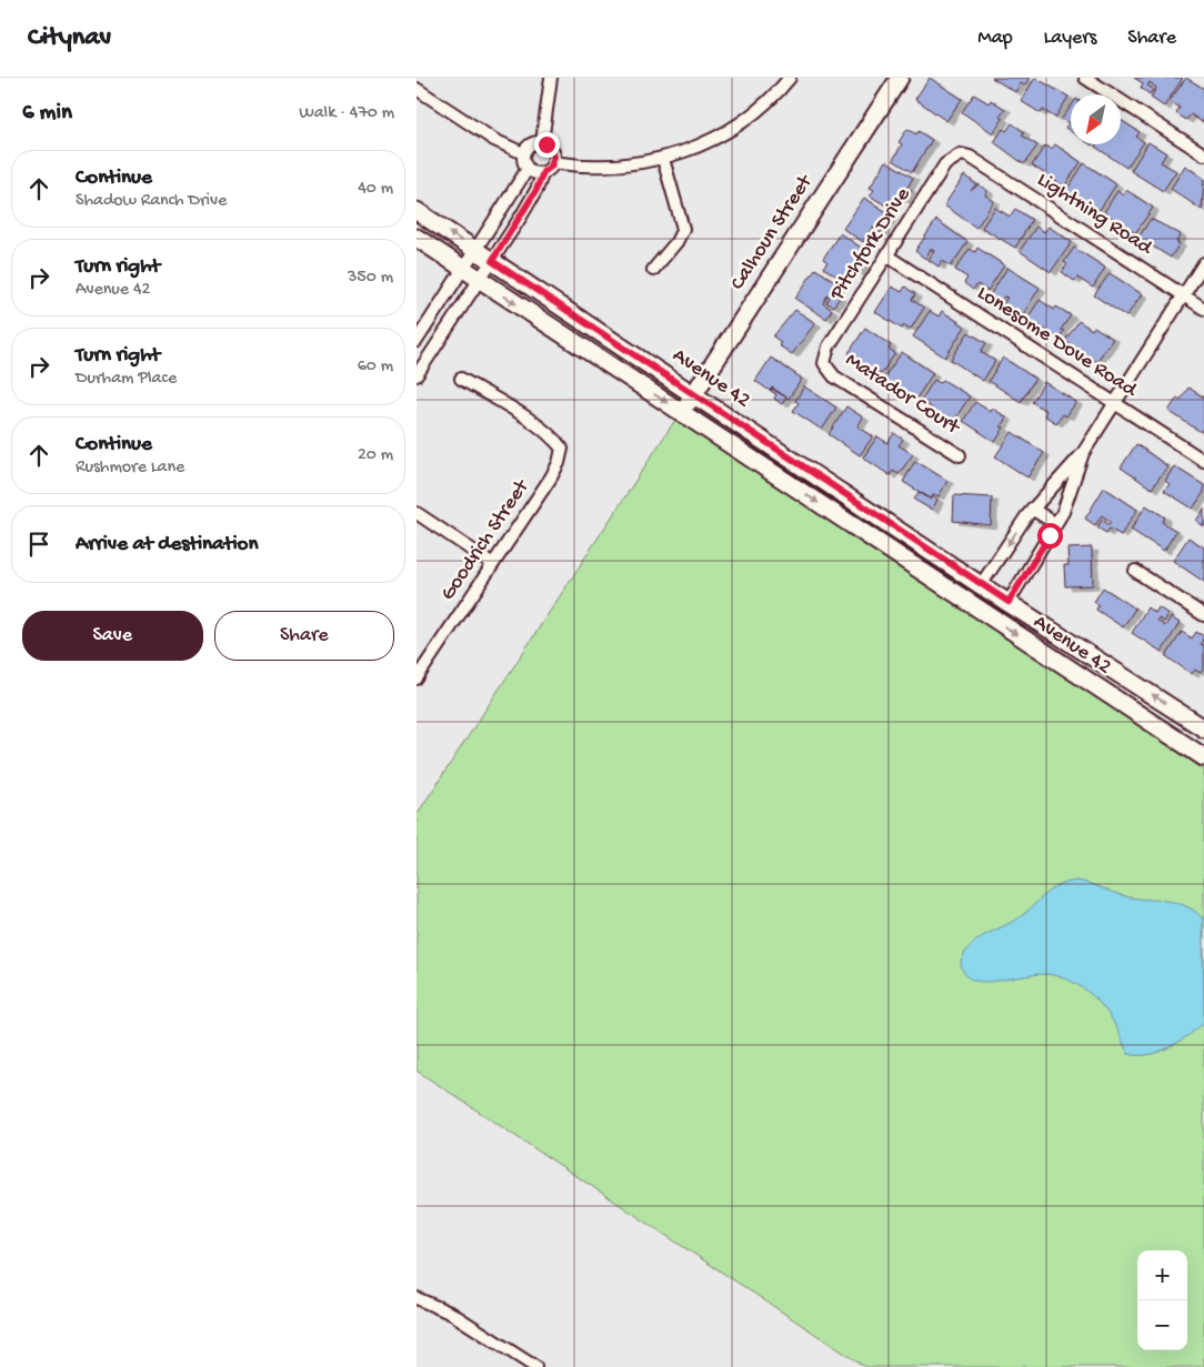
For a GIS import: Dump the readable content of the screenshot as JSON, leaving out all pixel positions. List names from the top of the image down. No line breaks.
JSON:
{"streets":{"street":["Lightning Road","Calhoun Street","Pitchfork Drive","Lonesome Dove Road","Avenue 42","Matador Court","Goodrich Street"]},"crossings":[["Lightning Road","Pitchfork Drive"],["Calhoun Street","Avenue 42"],["Pitchfork Drive","Lonesome Dove Road"],["Pitchfork Drive","Matador Court"]],"north":"bottom left","page":{"header":"Citynav","nav":["Map","Layers","Share"],"heading":["6 min","Walk · 470 m"],"list":[["Continue","Shadow Ranch Drive","40 m"],["Turn right","Avenue 42","350 m"],["Turn right","Durham Place","60 m"],["Continue","Rushmore Lane","20 m"],"Arrive at destination"],"buttons":["Save","Share"],"map_buttons":["+","−"]}}
